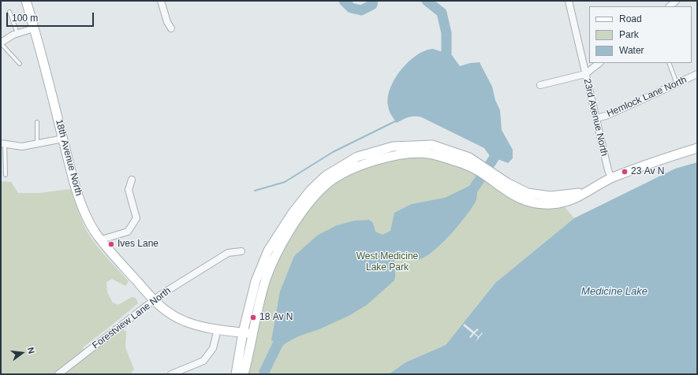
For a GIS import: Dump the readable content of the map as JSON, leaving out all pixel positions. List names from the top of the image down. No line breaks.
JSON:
{"streets":{"street":["Hemlock Lane North","23rd Avenue North","18th Avenue North","Forestview Lane North"]},"crossings":[["Hemlock Lane North","23rd Avenue North"],["18th Avenue North","Forestview Lane North"]],"water":["Medicine Lake"],"parks":["West Medicine Lake Park"],"places":["23 Av N","Ives Lane","18 Av N"],"legend":["Road","Park","Water"],"scale_bar":"100 m","north":"right"}
